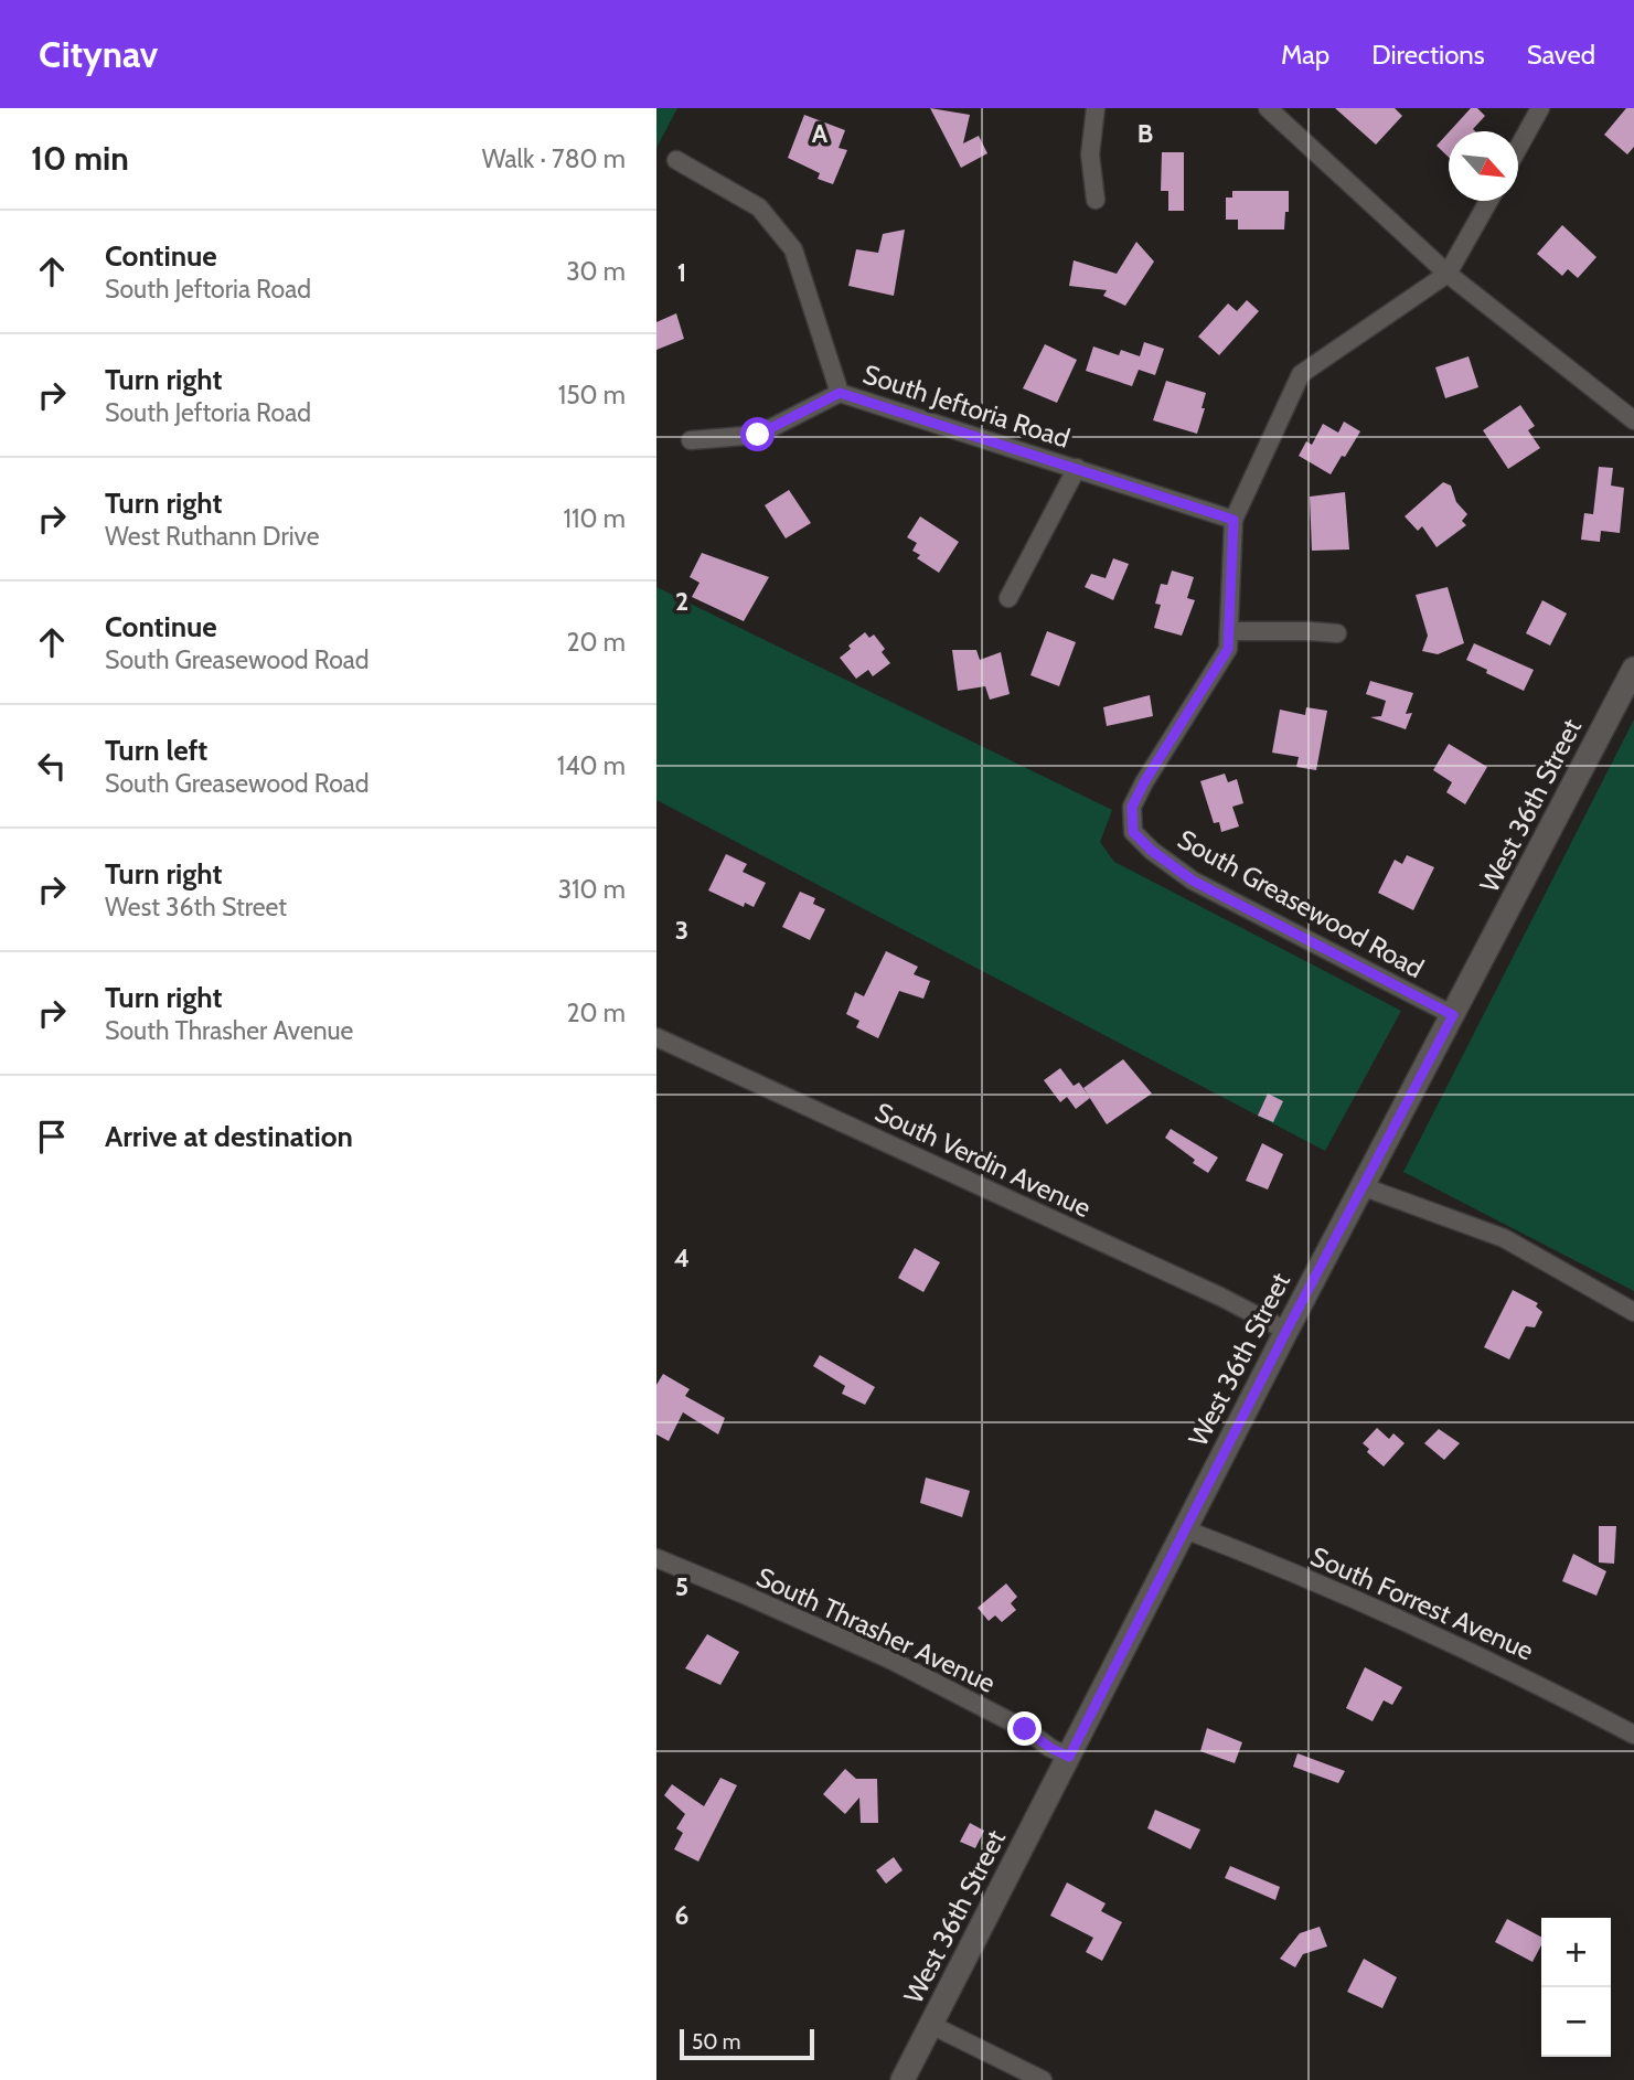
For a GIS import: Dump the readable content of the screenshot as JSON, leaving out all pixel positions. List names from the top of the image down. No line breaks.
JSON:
{"streets":{"street":["South Jeftoria Road","West 36th Street","South Greasewood Road","South Verdin Avenue","South Forrest Avenue","South Thrasher Avenue"]},"crossings":[["South Jeftoria Road","South Greasewood Road"],["West 36th Street","South Greasewood Road"],["West 36th Street","South Verdin Avenue"],["West 36th Street","South Forrest Avenue"],["West 36th Street","South Thrasher Avenue"]],"scale_bar":"50 m","north":"bottom right","page":{"header":"Citynav","nav":["Map","Directions","Saved"],"heading":["10 min","Walk · 780 m"],"list":[["Continue","South Jeftoria Road","30 m"],["Turn right","South Jeftoria Road","150 m"],["Turn right","West Ruthann Drive","110 m"],["Continue","South Greasewood Road","20 m"],["Turn left","South Greasewood Road","140 m"],["Turn right","West 36th Street","310 m"],["Turn right","South Thrasher Avenue","20 m"],"Arrive at destination"],"map_buttons":["+","−"],"scale":"50 m"},"grid":{"columns":["A","B"],"rows":["1","2","3","4","5","6"]}}
